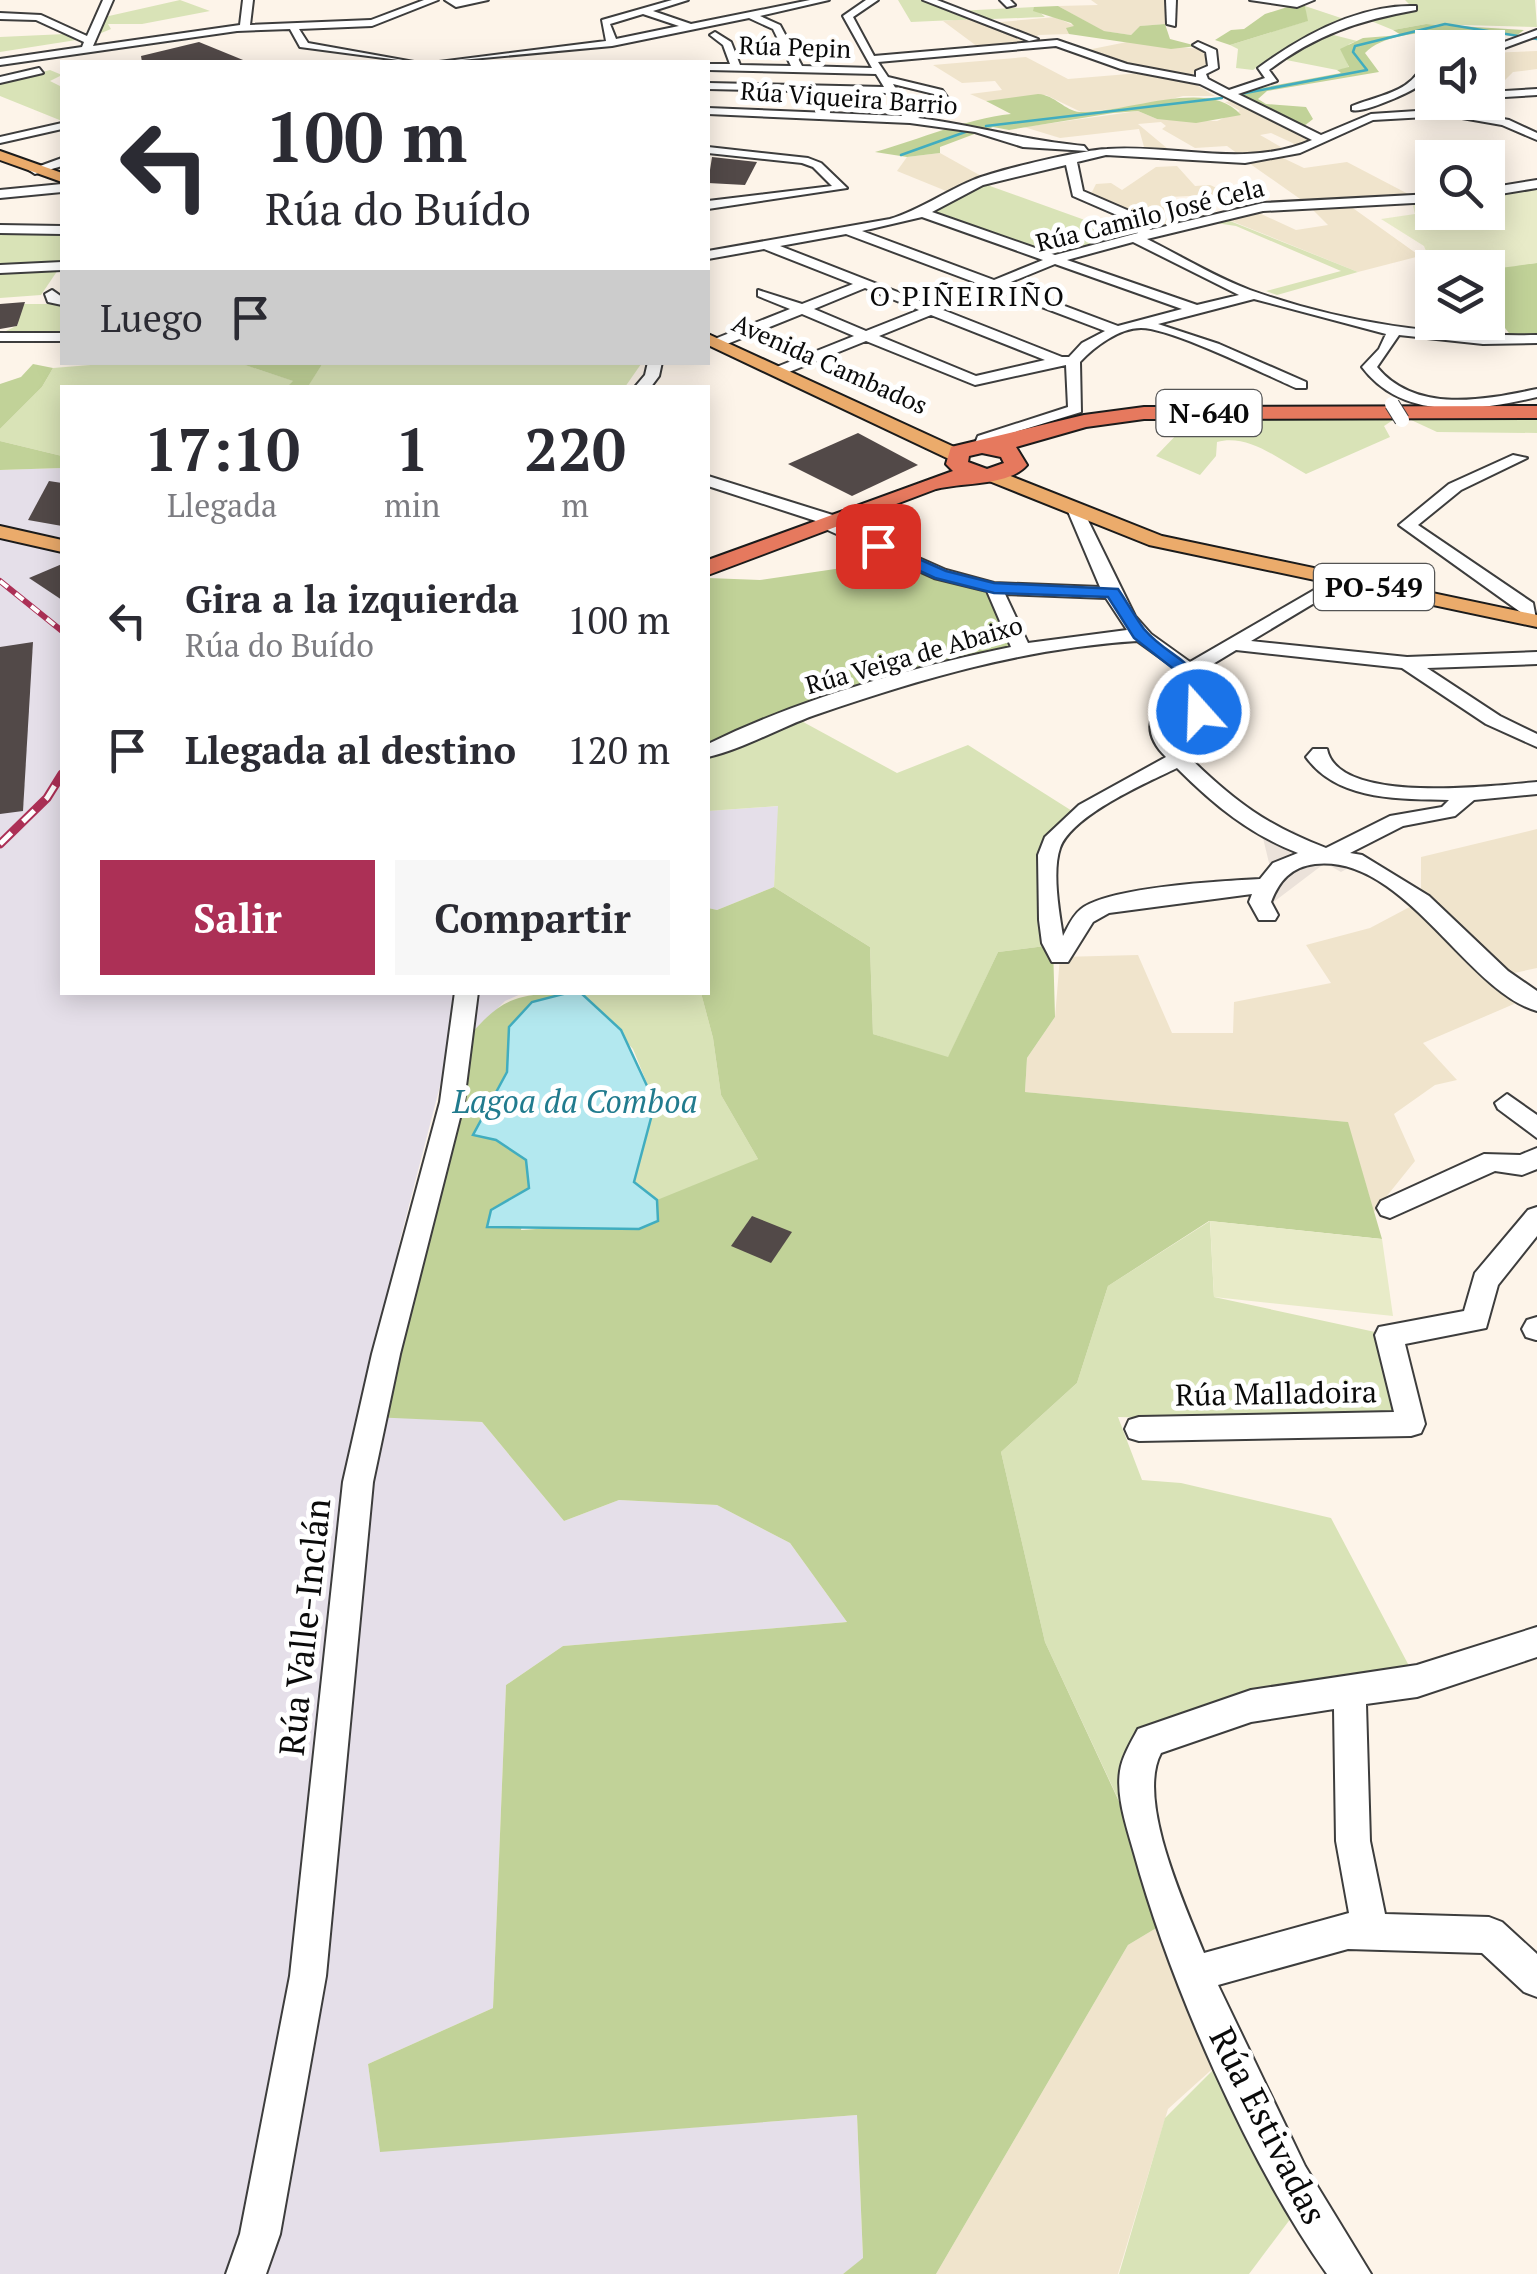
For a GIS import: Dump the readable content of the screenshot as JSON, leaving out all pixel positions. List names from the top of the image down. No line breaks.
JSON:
{"streets":{"highway":["N-640"],"main road":["Avenida Cambados","PO-549"],"street":["Rúa Pepin","Rúa Viqueira Barrio","Rúa Camilo José Cela","Rúa Veiga de Abaixo","Rúa Malladoira","Rúa Valle-Inclán","Rúa Estivadas"]},"crossings":[["Rúa Camilo José Cela","Avenida Cambados"],["Avenida Cambados","N-640"],["Avenida Cambados","PO-549"],["N-640","PO-549"]],"districts":["O PIÑEIRIÑO"],"water":["Lagoa da Comboa"],"page":{"turn":["100 m","Rúa do Buído"],"then":"Luego","eta":["17:10","Llegada","1","min","220","m"],"list":[{"name":"Gira a la izquierda","note":"Rúa do Buído","value":"100 m"},{"name":"Llegada al destino","value":"120 m"}],"buttons":["Salir","Compartir"]}}
